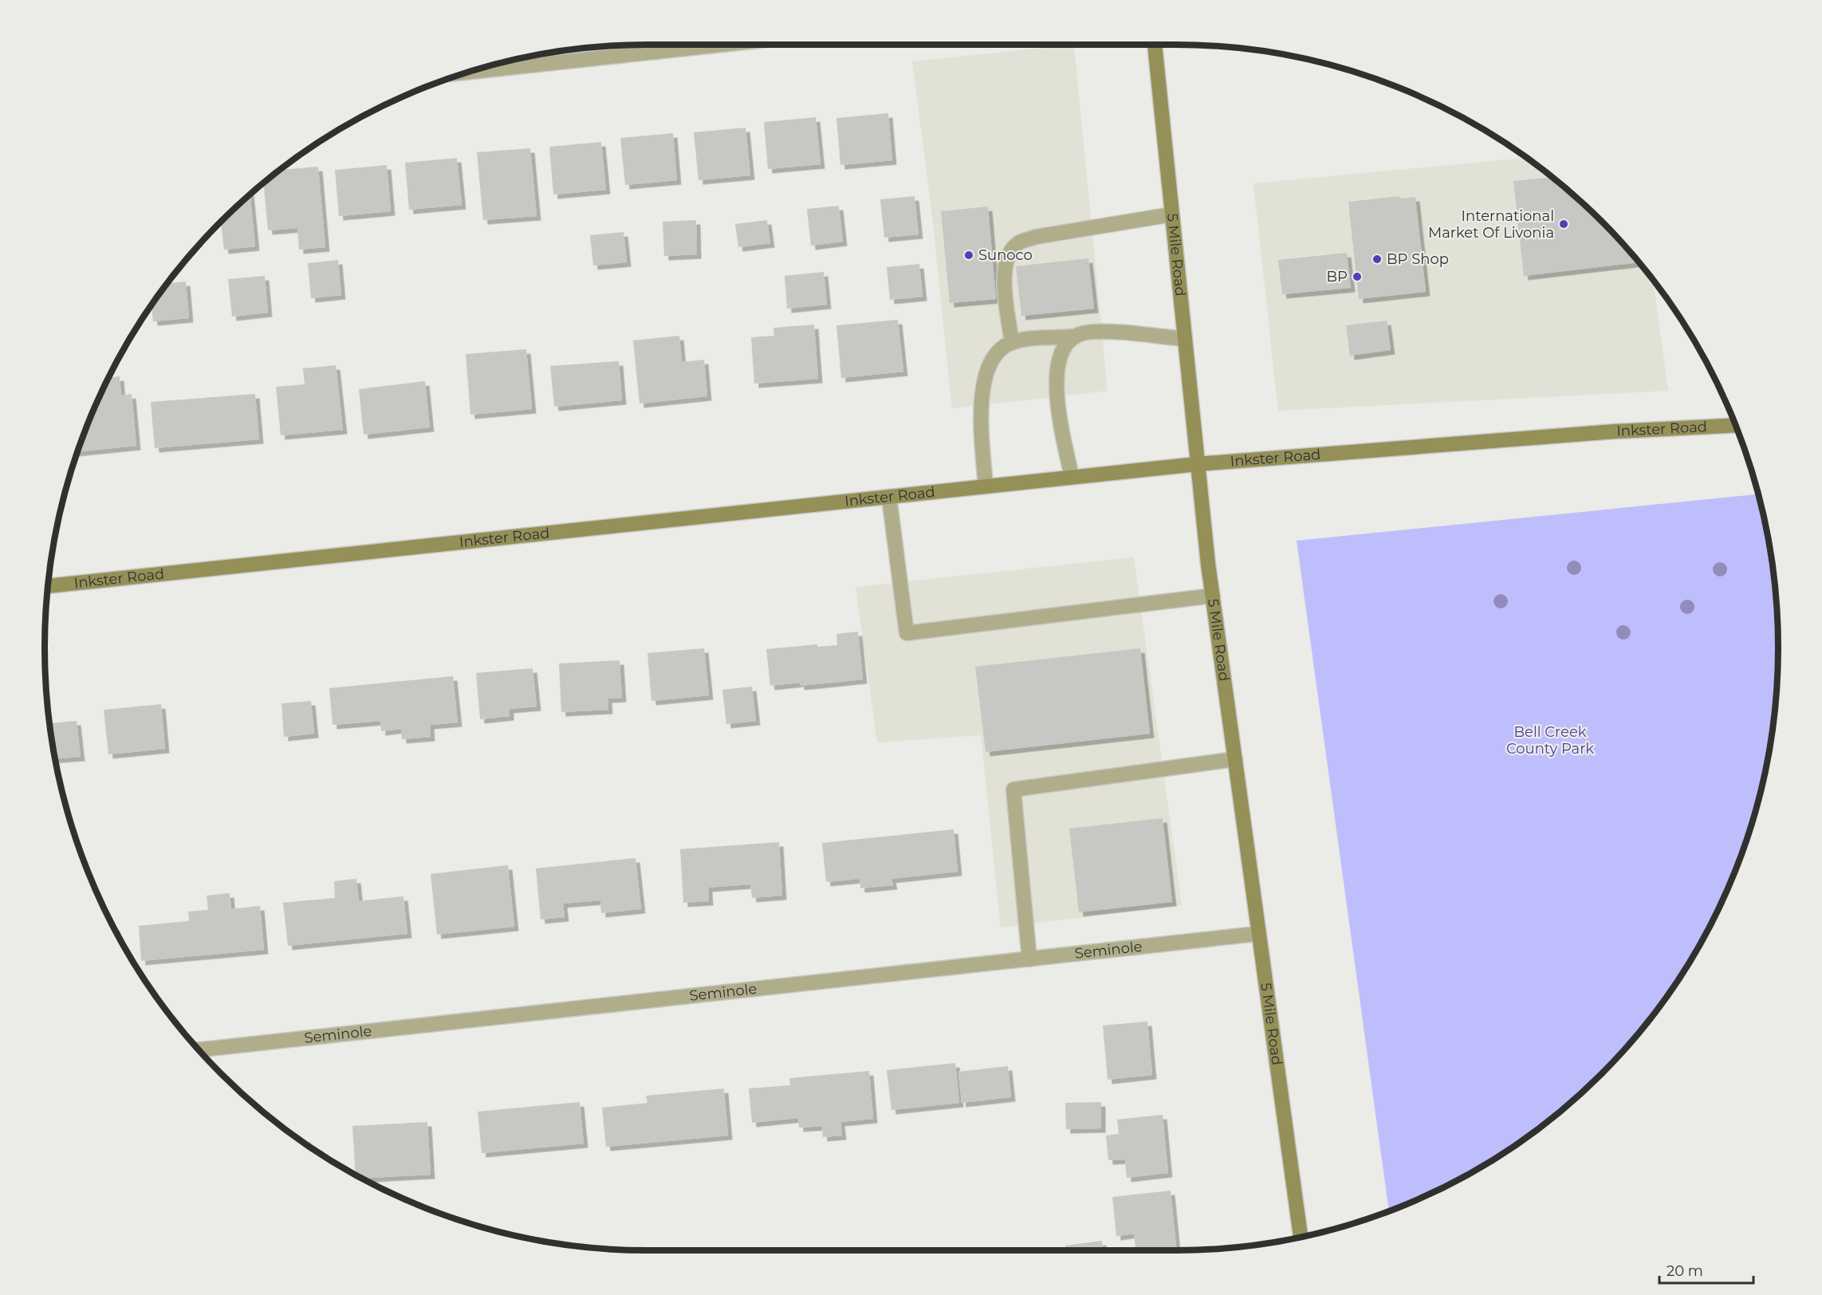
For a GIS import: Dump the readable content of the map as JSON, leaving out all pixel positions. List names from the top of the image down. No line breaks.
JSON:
{"streets":{"main road":["5 Mile Road","Inkster Road"],"street":["Seminole"]},"crossings":[["5 Mile Road","Inkster Road"],["5 Mile Road","Seminole"]],"parks":["Bell Creek County Park"],"places":["International Market Of Livonia","Sunoco","BP Shop","BP"],"scale_bar":"20 m"}
